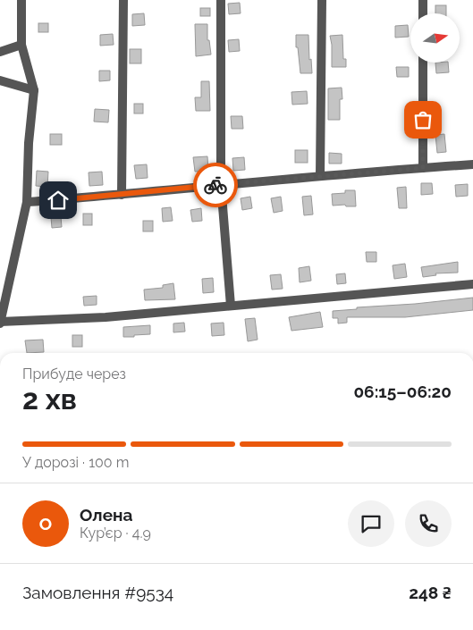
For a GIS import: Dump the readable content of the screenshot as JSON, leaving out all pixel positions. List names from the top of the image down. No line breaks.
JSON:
{"north":"right","page":{"heading":["2 хв","Прибуде через","06:15–06:20"],"panel":["Олена","Кур’єр · 4.9","Замовлення #9534","248 ₴"],"bar":"У дорозі · 100 m","round":"О"}}
